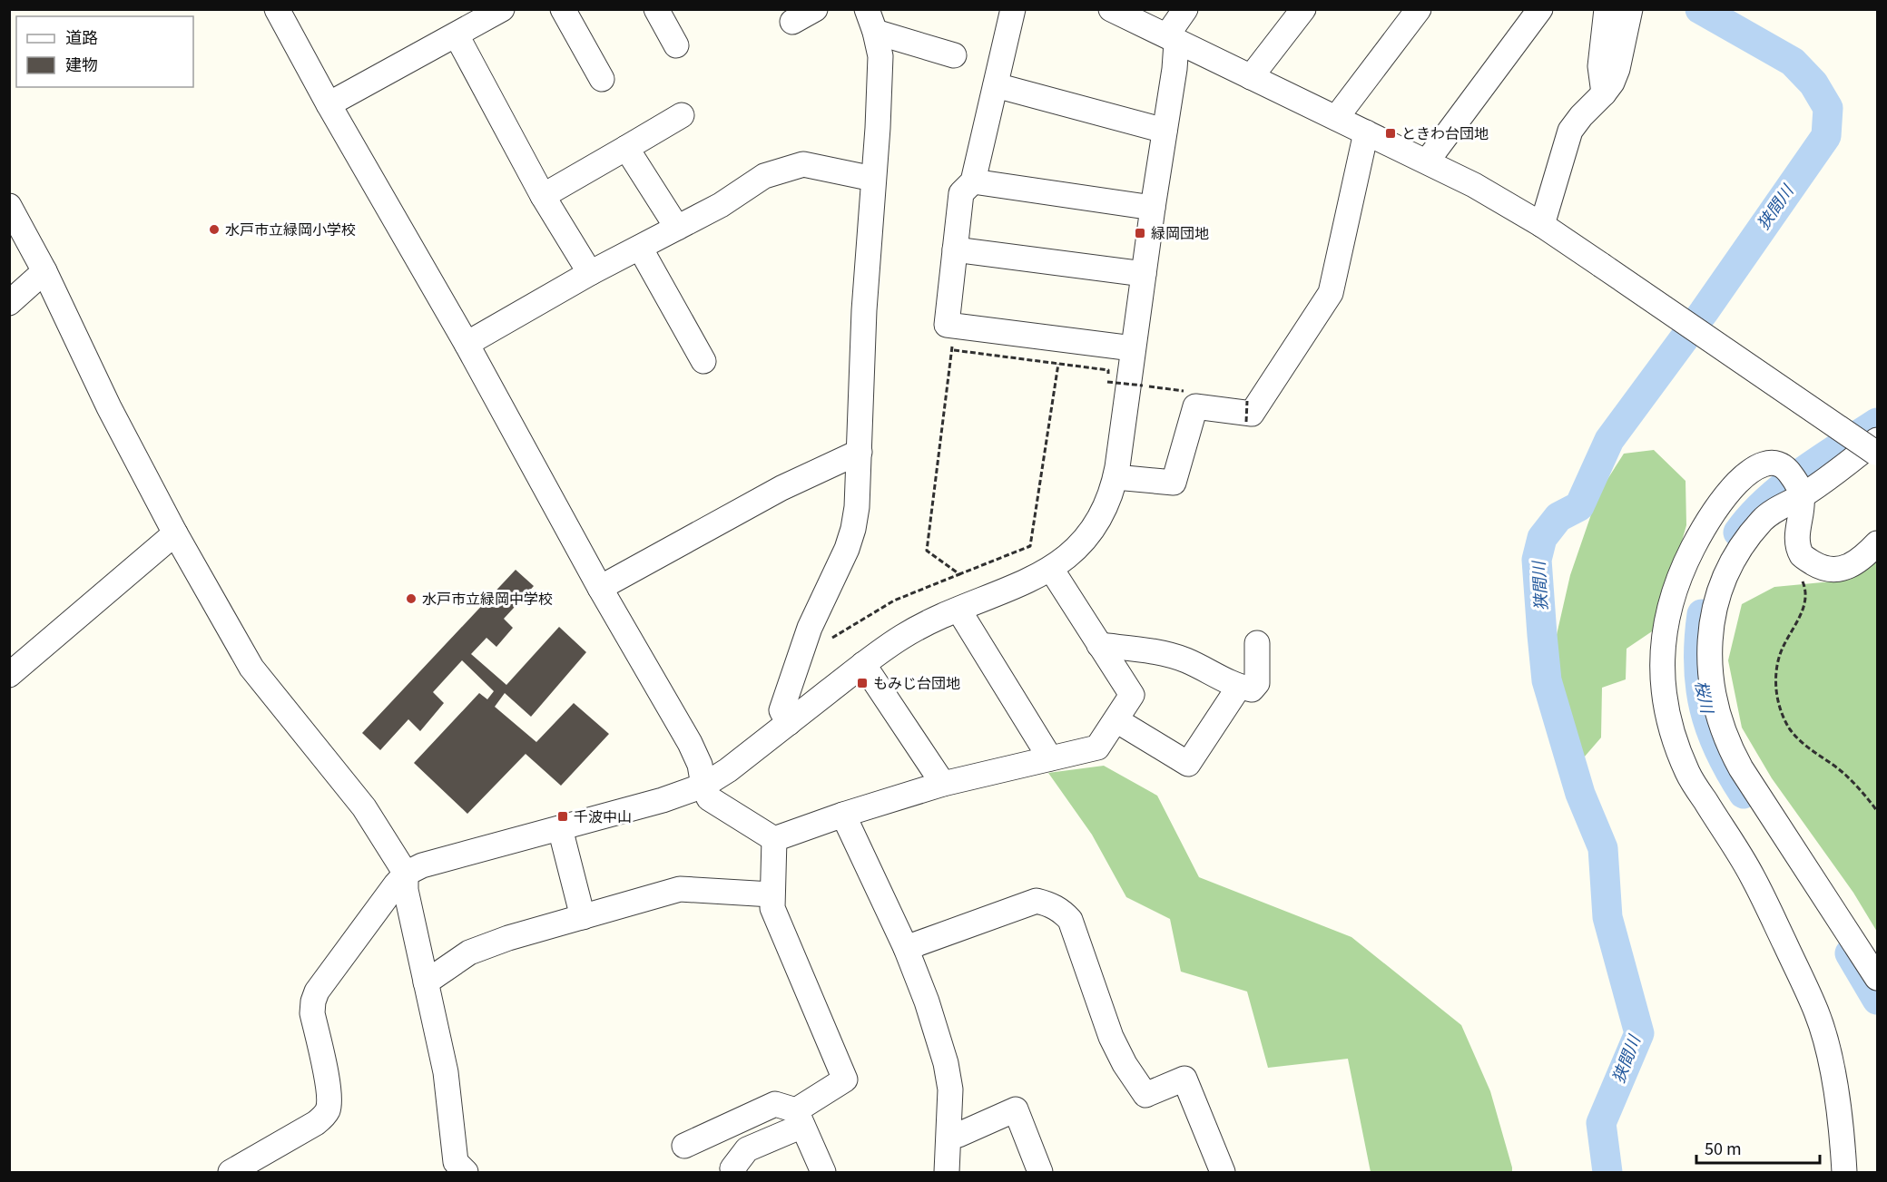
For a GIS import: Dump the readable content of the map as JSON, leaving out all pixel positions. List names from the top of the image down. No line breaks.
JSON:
{"water":["狭間川","桜川"],"places":{"transit":["ときわ台団地","緑岡団地","もみじ台団地","千波中山"],"other":["水戸市立緑岡小学校","水戸市立緑岡中学校"]},"legend":["道路","建物"],"scale_bar":"50 m"}
